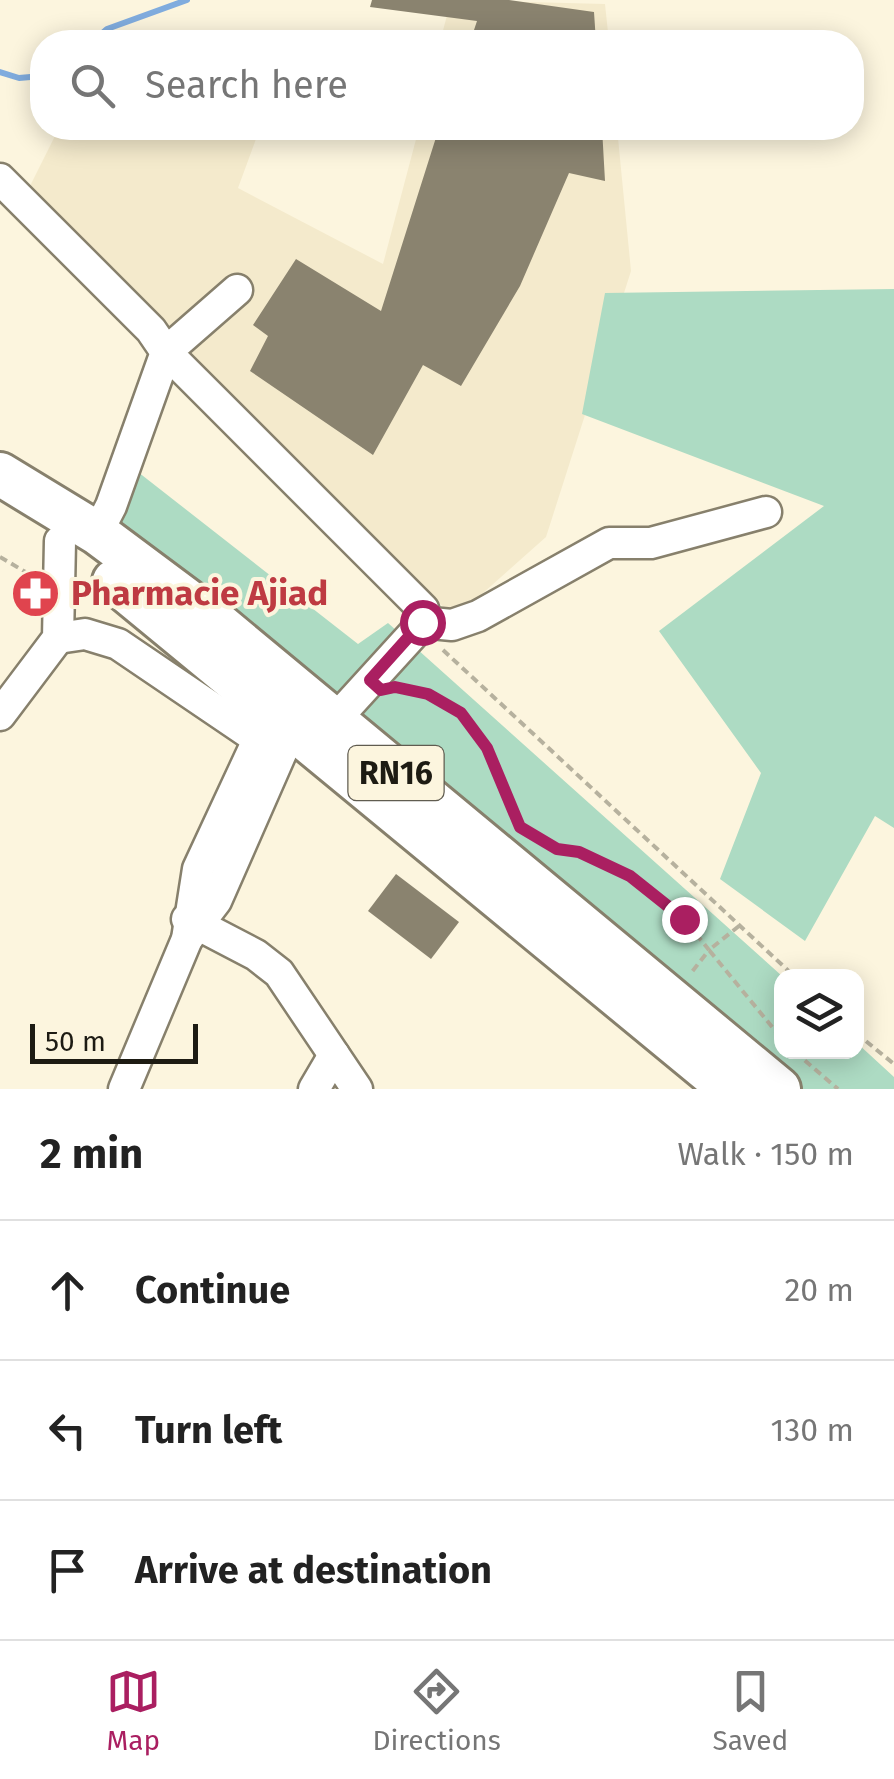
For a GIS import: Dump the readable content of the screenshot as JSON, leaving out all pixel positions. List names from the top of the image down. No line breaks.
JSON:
{"streets":{"highway":["RN16"]},"places":{"pharmacy":["Pharmacie Ajiad"]},"scale_bar":"50 m","page":{"search":"Search here","scale":"50 m","heading":["2 min","Walk · 150 m"],"list":[["Continue","20 m"],["Turn left","130 m"],"Arrive at destination"],"nav":["Map","Directions","Saved"]}}
